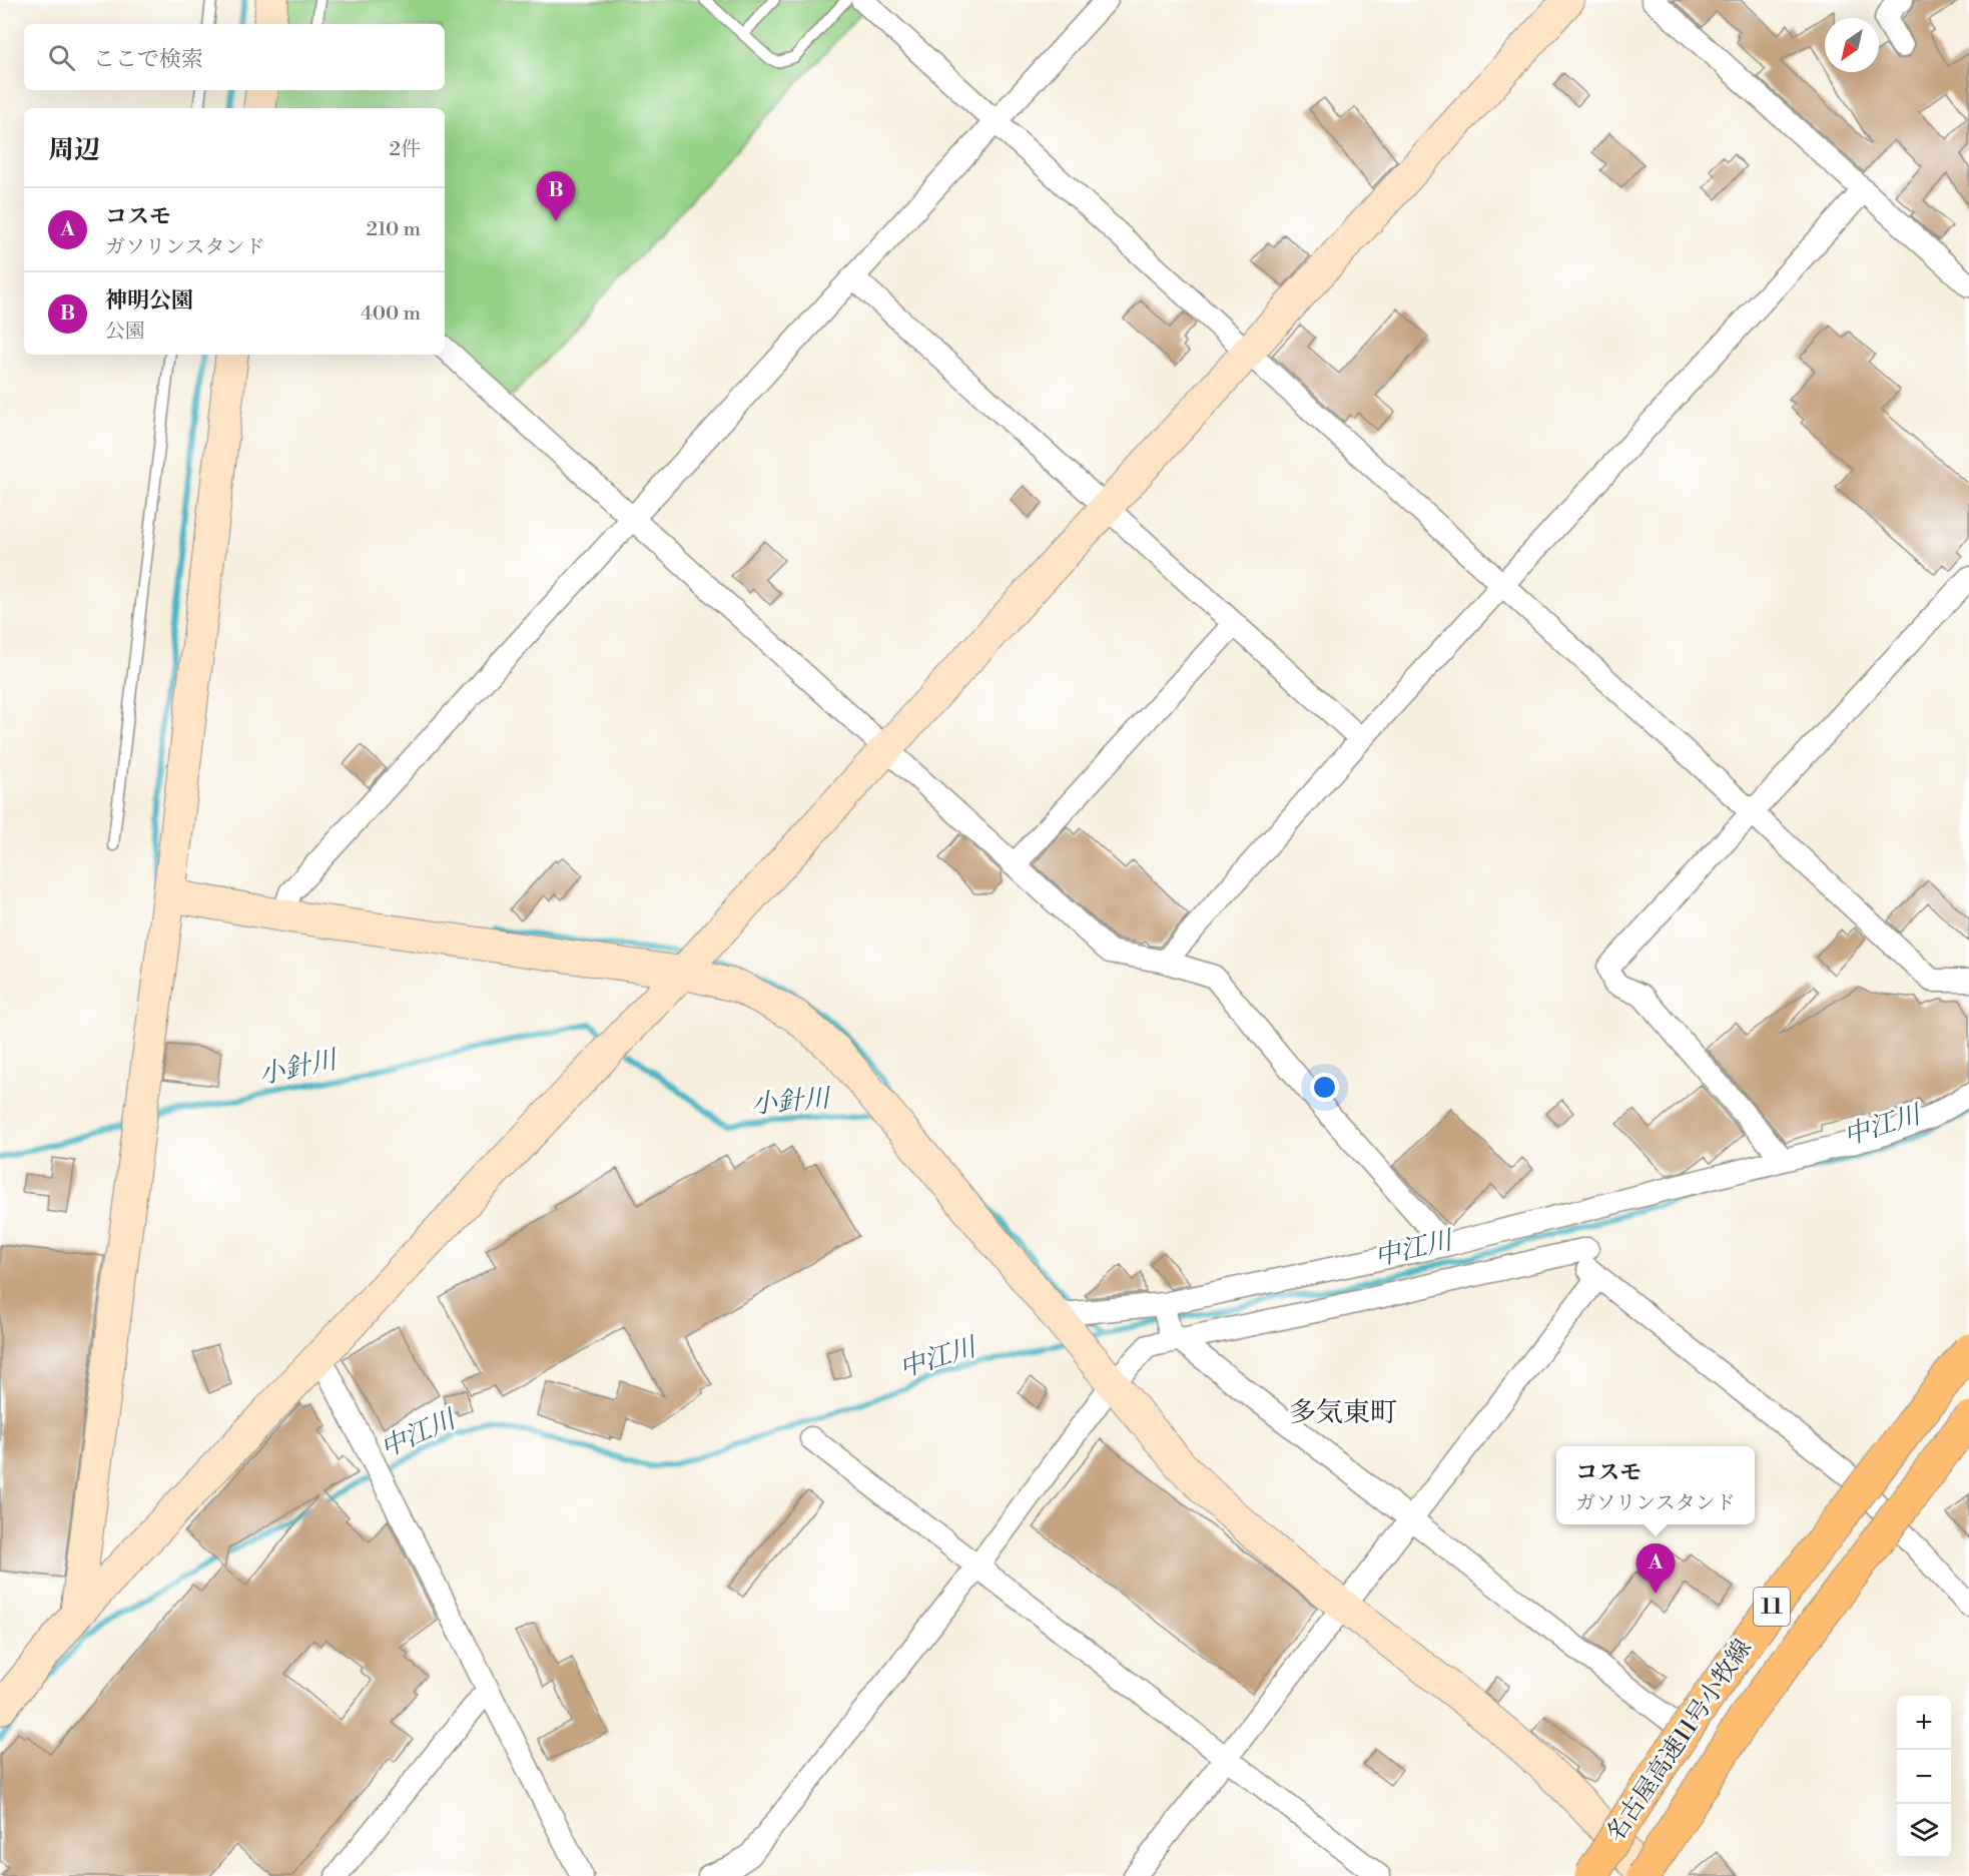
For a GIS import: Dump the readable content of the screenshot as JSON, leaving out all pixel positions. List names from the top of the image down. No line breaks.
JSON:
{"streets":{"highway":["11","名古屋高速11号小牧線"]},"districts":["多気東町"],"water":["小針川","中江川"],"north":"bottom left","page":{"search":"ここで検索","heading":["周辺","2件"],"pins":["B","A"],"list":[{"mark":"A","name":"コスモ","note":"ガソリンスタンド","value":"210 m"},{"mark":"B","name":"神明公園","note":"公園","value":"400 m"}],"popup":["コスモ","ガソリンスタンド"],"map_buttons":["+","−"]}}
